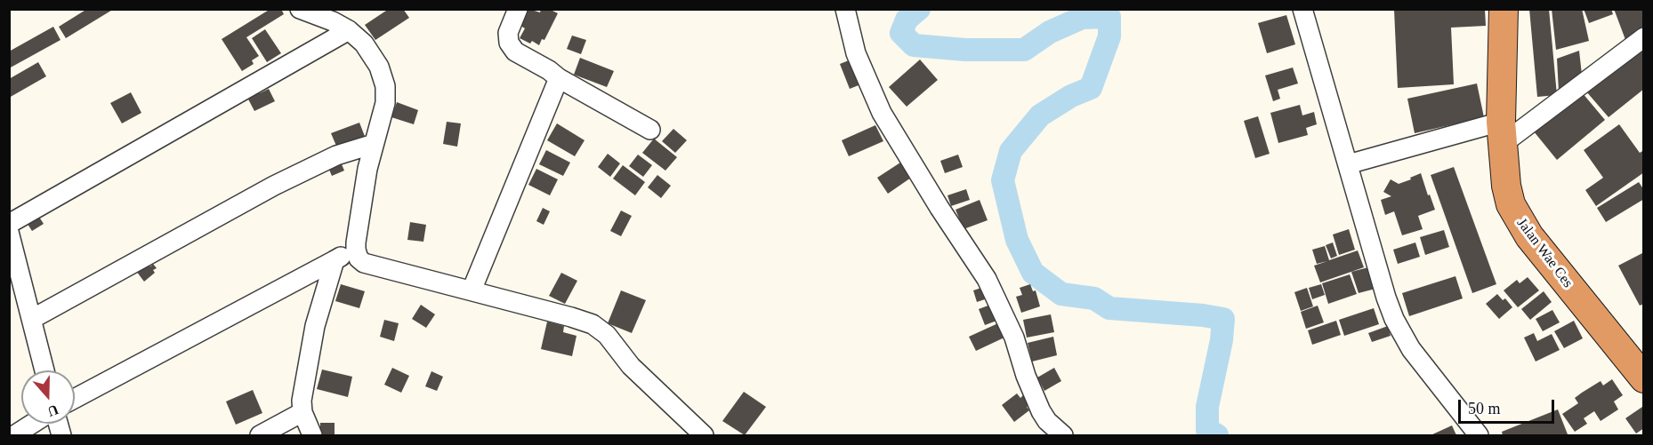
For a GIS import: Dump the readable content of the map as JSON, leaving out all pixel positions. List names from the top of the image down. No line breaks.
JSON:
{"streets":{"highway":["Jalan Wae Ces"]},"scale_bar":"50 m","north":"bottom"}
